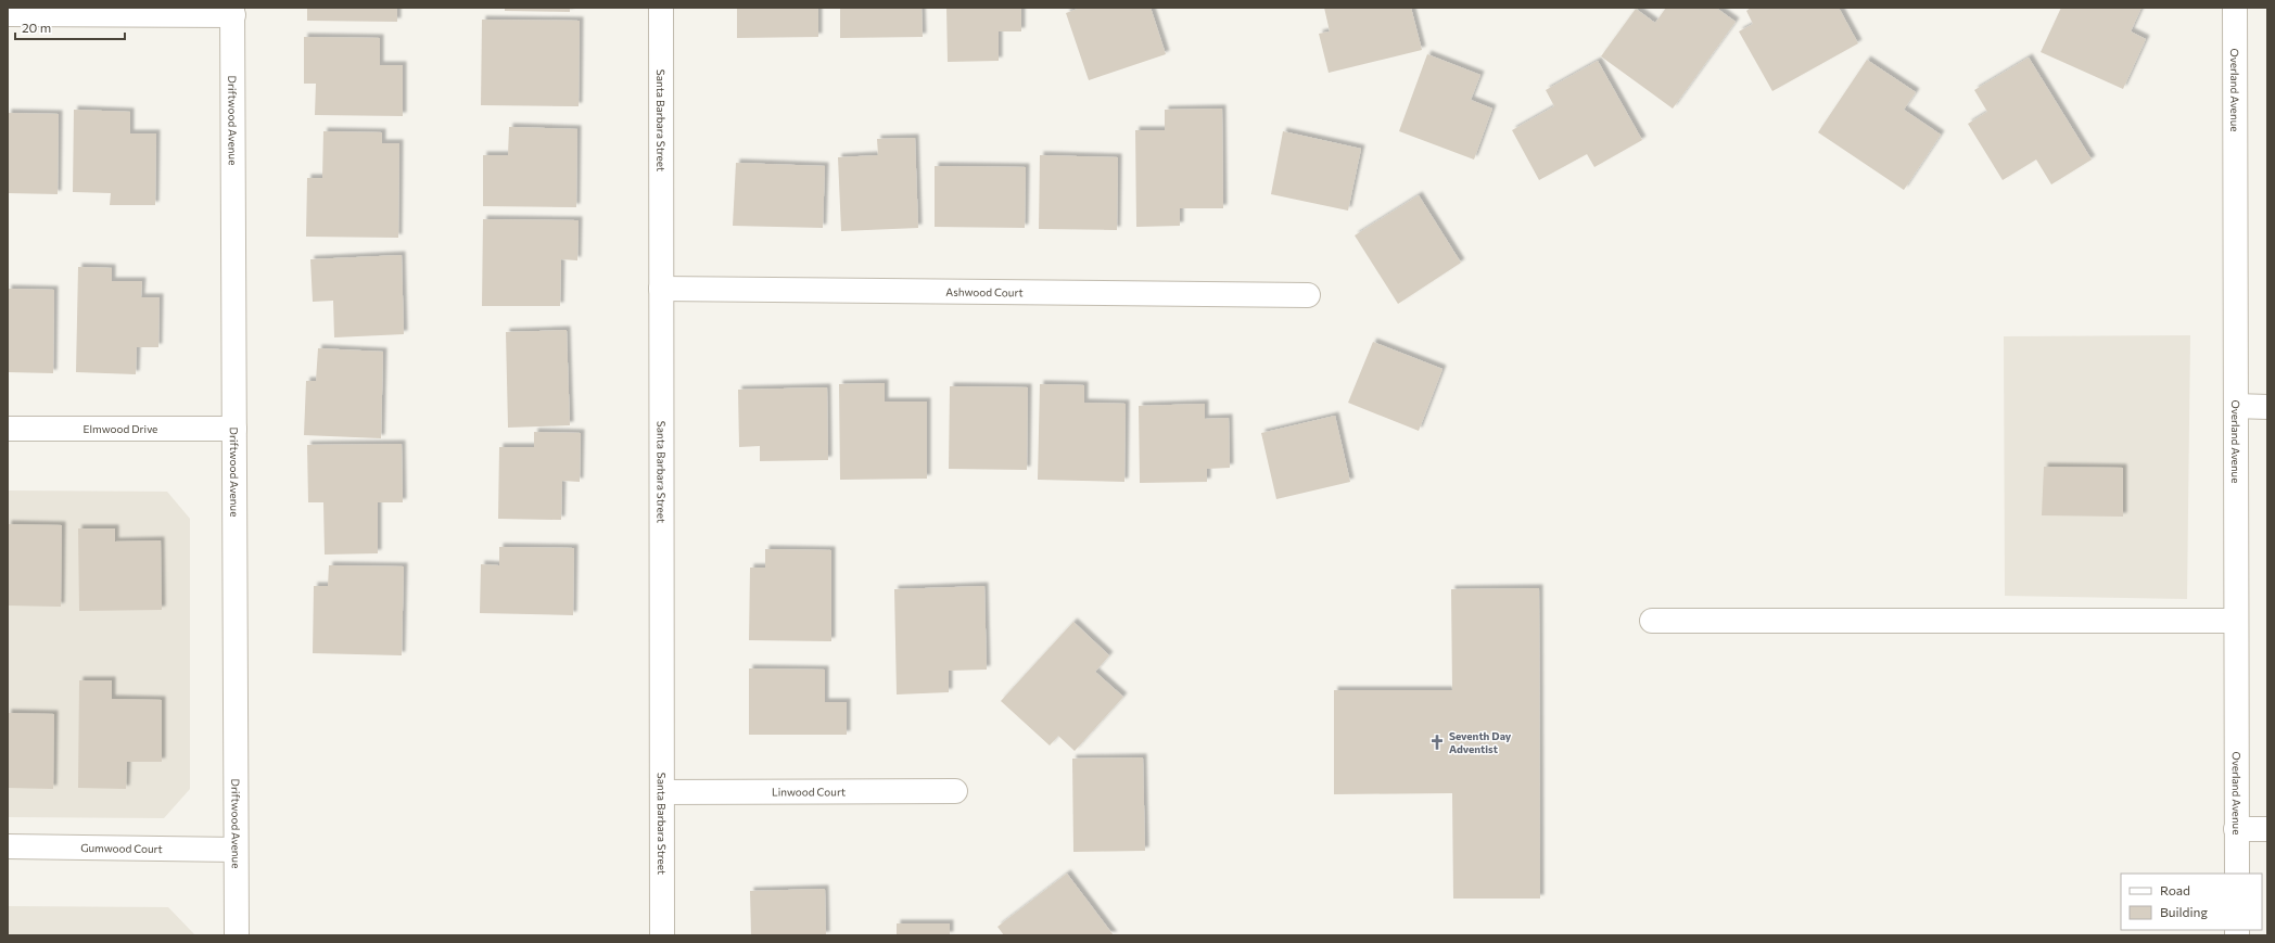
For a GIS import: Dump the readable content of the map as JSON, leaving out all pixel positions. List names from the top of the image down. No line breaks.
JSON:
{"streets":{"street":["Overland Avenue","Driftwood Avenue","Santa Barbara Street","Ashwood Court","Elmwood Drive","Linwood Court","Gumwood Court"]},"crossings":[["Driftwood Avenue","Elmwood Drive"],["Driftwood Avenue","Gumwood Court"],["Santa Barbara Street","Ashwood Court"],["Santa Barbara Street","Linwood Court"]],"places":{"church":["Seventh Day Adventist"]},"legend":["Road","Building"],"scale_bar":"20 m"}
